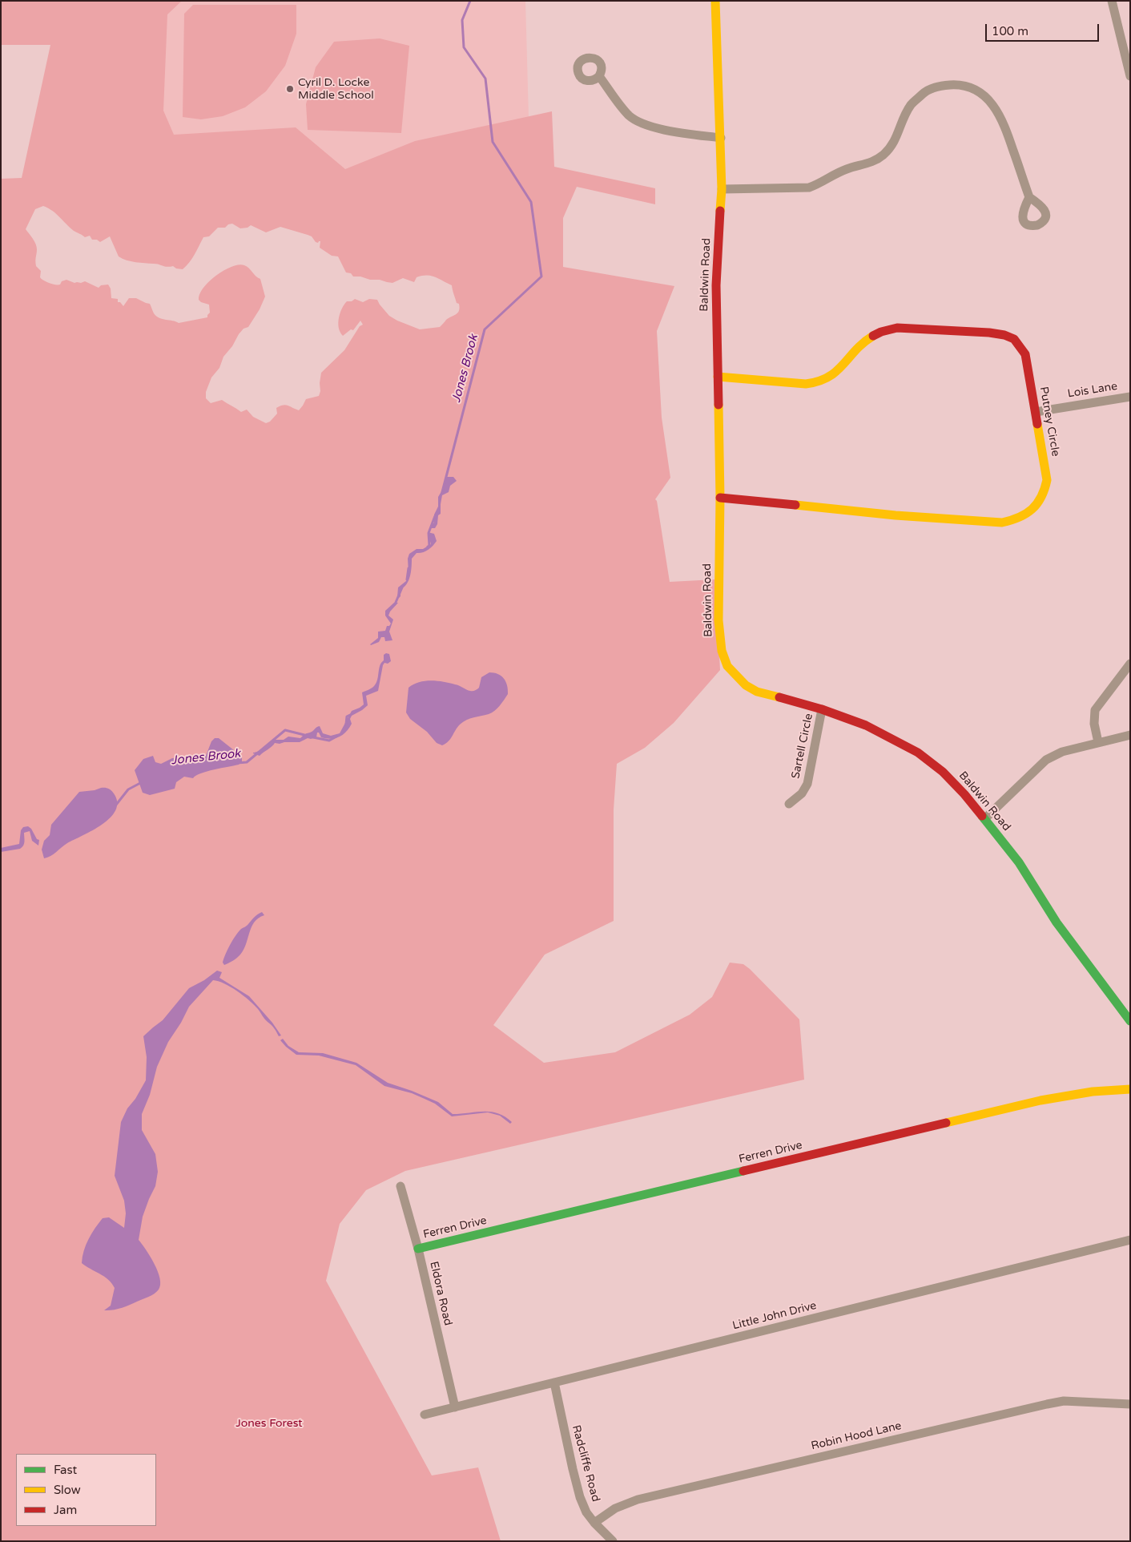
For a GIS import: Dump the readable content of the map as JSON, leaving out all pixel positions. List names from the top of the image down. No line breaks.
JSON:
{"streets":{"street":["Baldwin Road","Lois Lane","Putney Circle","Sartell Circle","Ferren Drive","Eldora Road","Little John Drive","Robin Hood Lane","Radcliffe Road"]},"crossings":[["Baldwin Road","Putney Circle"],["Baldwin Road","Sartell Circle"],["Lois Lane","Putney Circle"],["Ferren Drive","Eldora Road"],["Eldora Road","Little John Drive"],["Little John Drive","Radcliffe Road"],["Robin Hood Lane","Radcliffe Road"]],"water":["Jones Brook"],"parks":["Jones Forest"],"places":["Cyril D. Locke Middle School"],"legend":["Fast","Slow","Jam"],"scale_bar":"100 m"}
